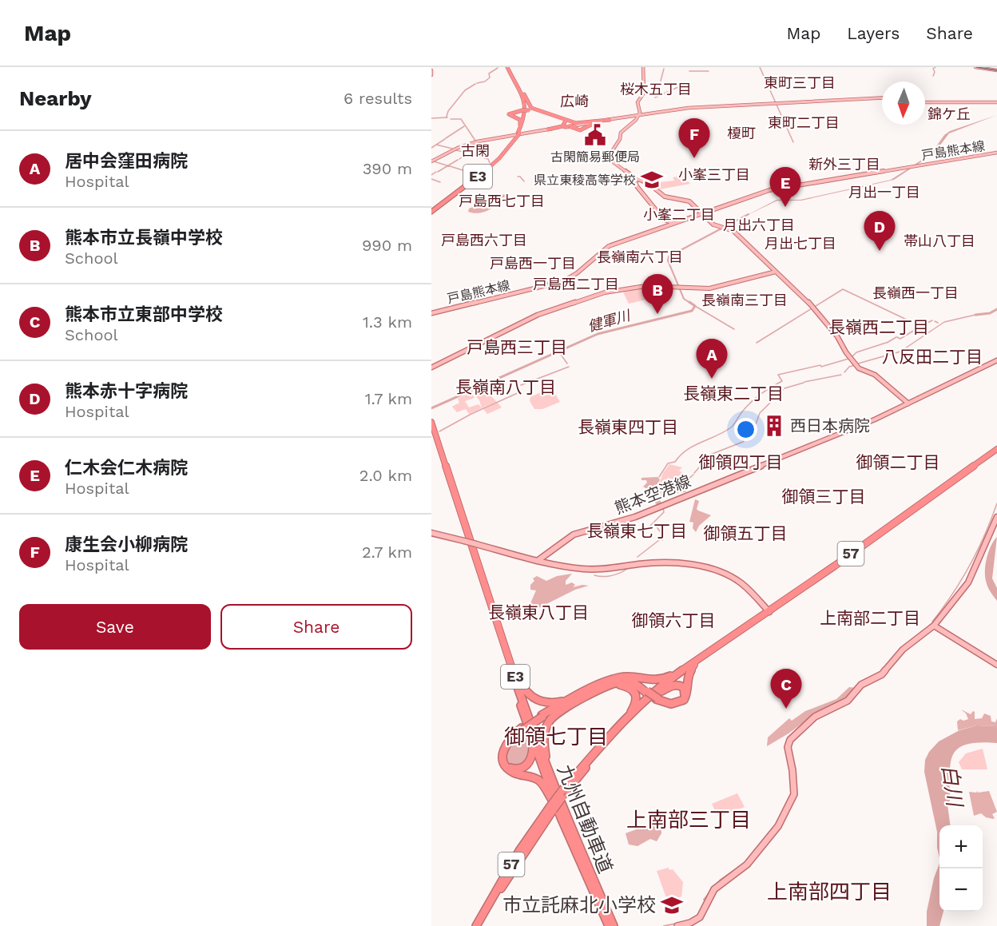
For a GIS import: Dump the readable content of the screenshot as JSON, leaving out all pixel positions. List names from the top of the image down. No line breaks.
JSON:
{"streets":{"highway":["E3","57","九州自動車道"],"main road":["戸島熊本線","熊本空港線"]},"districts":["東町三丁目","桜木五丁目","広崎","錦ケ丘","東町二丁目","榎町","古閑","新外三丁目","小峯三丁目","月出一丁目","戸島西七丁目","小峯二丁目","月出六丁目","戸島西六丁目","帯山八丁目","月出七丁目","長嶺南六丁目","戸島西一丁目","戸島西二丁目","長嶺西一丁目","長嶺南三丁目","長嶺西二丁目","戸島西三丁目","八反田二丁目","長嶺南八丁目","長嶺東二丁目","長嶺東四丁目","御領四丁目","御領二丁目","御領三丁目","長嶺東七丁目","御領五丁目","長嶺東八丁目","上南部二丁目","御領六丁目","御領七丁目","上南部三丁目","上南部四丁目"],"water":["健軍川","白川"],"places":{"public building":["古閑簡易郵便局"],"school or university":["県立東稜高等学校","市立託麻北小学校"],"building":["西日本病院"]},"north":"bottom","page":{"header":"Map","nav":["Map","Layers","Share"],"heading":["Nearby","6 results"],"pins":["F","E","D","B","A","C"],"list":[{"mark":"A","name":"居中会窪田病院","note":"Hospital","value":"390 m"},{"mark":"B","name":"熊本市立長嶺中学校","note":"School","value":"990 m"},{"mark":"C","name":"熊本市立東部中学校","note":"School","value":"1.3 km"},{"mark":"D","name":"熊本赤十字病院","note":"Hospital","value":"1.7 km"},{"mark":"E","name":"仁木会仁木病院","note":"Hospital","value":"2.0 km"},{"mark":"F","name":"康生会小柳病院","note":"Hospital","value":"2.7 km"}],"buttons":["Save","Share"],"map_buttons":["+","−"]}}
